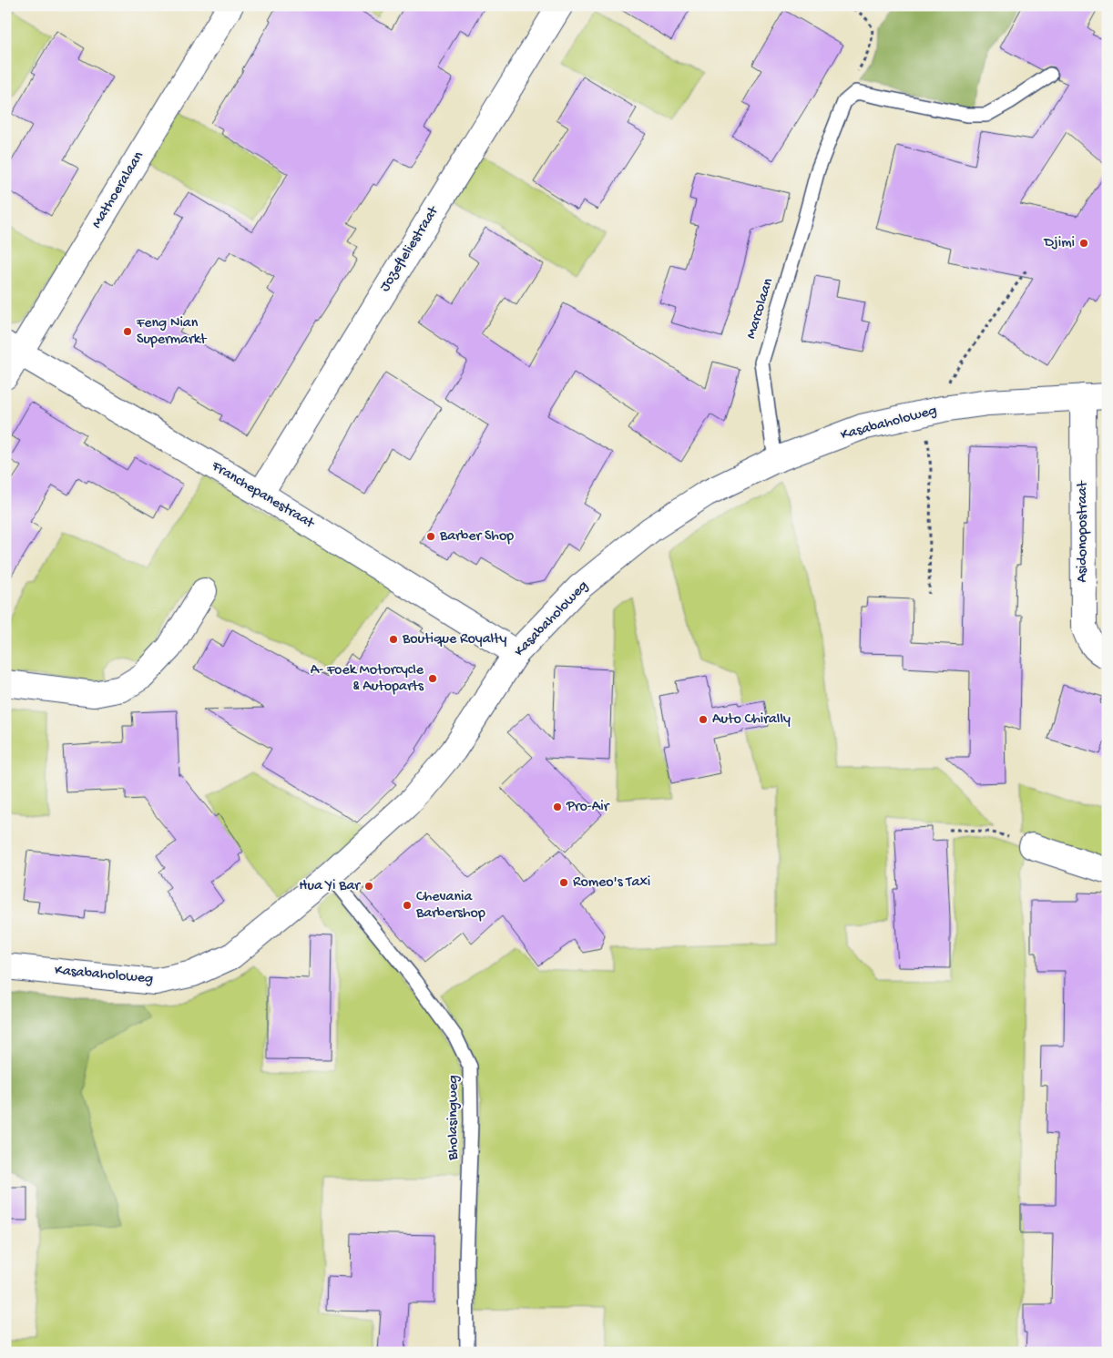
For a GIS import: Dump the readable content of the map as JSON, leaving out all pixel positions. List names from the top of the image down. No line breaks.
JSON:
{"streets":{"street":["Mathoeralaan","Jozefleliestraat","Kasabaholoweg","Franchepanestraat","Asidonopostraat"],"lane":["Marcolaan","Bholasingweg"]},"crossings":[["Mathoeralaan","Franchepanestraat"],["Jozefleliestraat","Franchepanestraat"],["Marcolaan","Kasabaholoweg"],["Kasabaholoweg","Franchepanestraat"],["Kasabaholoweg","Asidonopostraat"],["Kasabaholoweg","Bholasingweg"]],"places":["Djimi","Feng Nian Supermarkt","Barber Shop","Boutique Royalty","A- Foek Motorcycle & Autoparts","Auto Chirally","Pro-Air","Romeo's Taxi","Hua Yi Bar","Chevania Barbershop"]}
